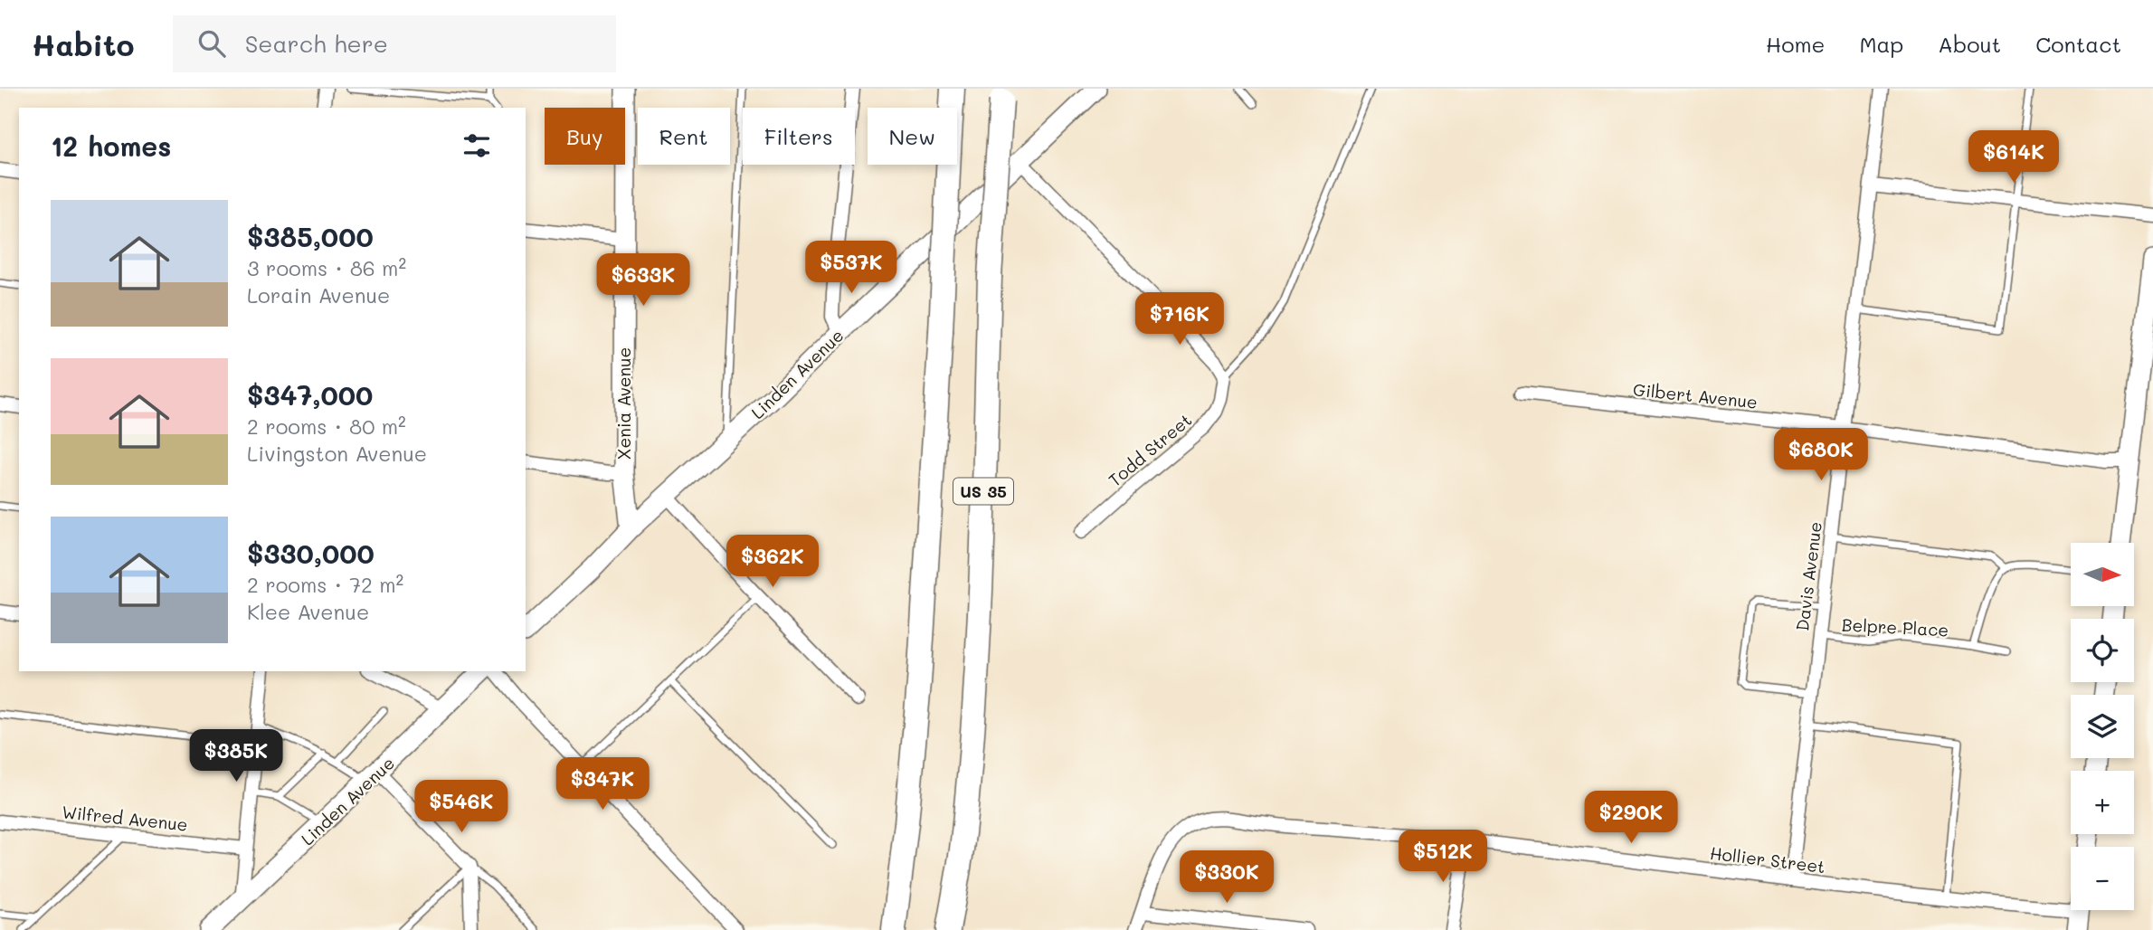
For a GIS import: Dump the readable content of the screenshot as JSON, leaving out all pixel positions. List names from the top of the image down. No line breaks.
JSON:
{"streets":{"highway":["US 35"],"main road":["Linden Avenue","Xenia Avenue"],"street":["Gilbert Avenue","Todd Street","Davis Avenue","Wilfred Avenue","Hollier Street"],"lane":["Belpre Place"]},"crossings":[["Linden Avenue","Xenia Avenue"],["Gilbert Avenue","Davis Avenue"],["Davis Avenue","Belpre Place"],["Davis Avenue","Hollier Street"]],"north":"right","page":{"header":"Habito","search":"Search here","nav":["Home","Map","About","Contact"],"chip":["Buy","Rent","Filters","New"],"heading":"12 homes","price":["$614K","$537K","$633K","$716K","$680K","$362K","$385K","$347K","$546K","$290K","$512K","$330K"],"list":[{"name":"$385,000","note":"3 rooms · 86 m² · Lorain Avenue"},{"name":"$347,000","note":"2 rooms · 80 m² · Livingston Avenue"},{"name":"$330,000","note":"2 rooms · 72 m² · Klee Avenue"}],"map_buttons":["+","−"]}}
